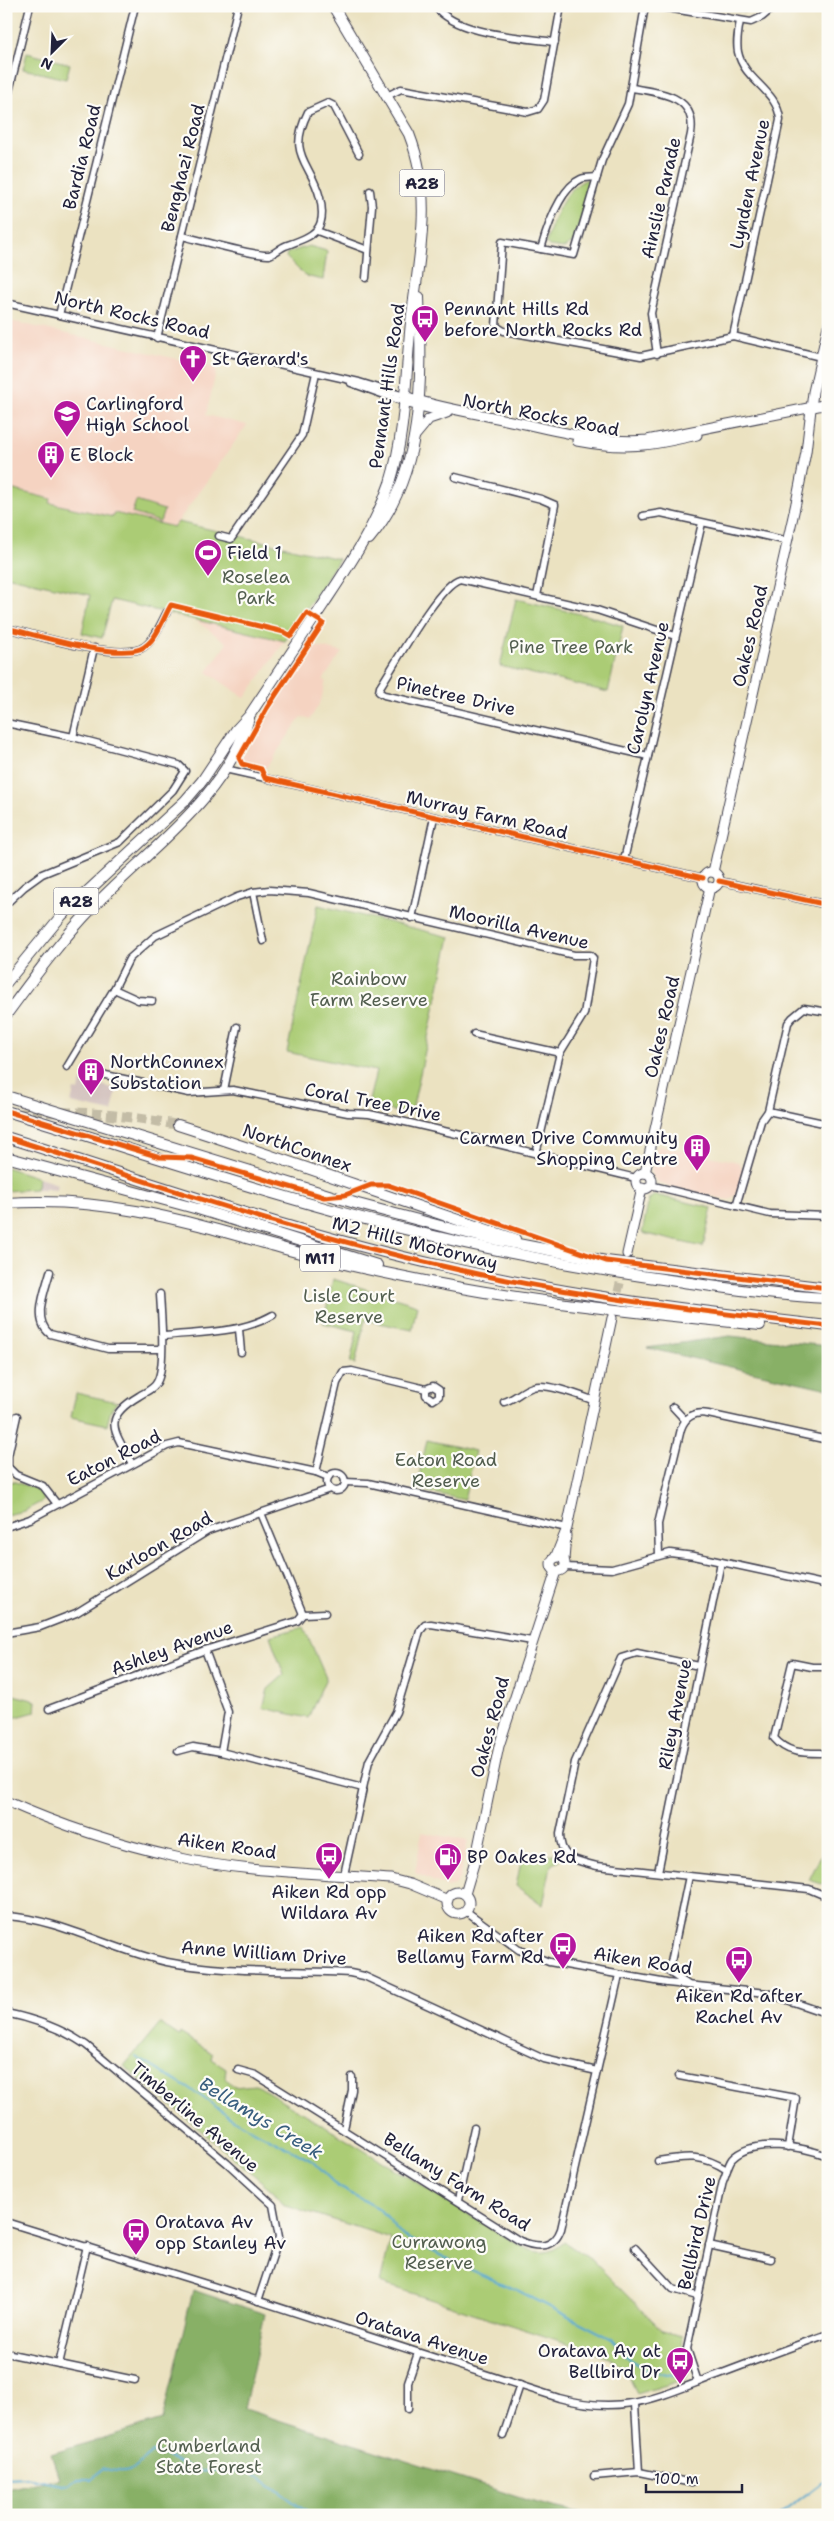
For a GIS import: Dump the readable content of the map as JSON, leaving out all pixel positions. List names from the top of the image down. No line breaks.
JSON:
{"streets":{"highway":["A28","Pennant Hills Road","NorthConnex","M2 Hills Motorway","M11"],"main road":["North Rocks Road","Oakes Road","Aiken Road"],"street":["Bardia Road","Benghazi Road","Lynden Avenue","Ainslie Parade","Carolyn Avenue","Pinetree Drive","Murray Farm Road","Moorilla Avenue","Coral Tree Drive","Eaton Road","Karloon Road","Ashley Avenue","Riley Avenue","Anne William Drive","Timberline Avenue","Bellamy Farm Road","Bellbird Drive","Oratava Avenue"]},"crossings":[["Bardia Road","North Rocks Road"],["Benghazi Road","North Rocks Road"],["North Rocks Road","Pennant Hills Road"],["North Rocks Road","Oakes Road"],["Pennant Hills Road","Murray Farm Road"],["Oakes Road","Murray Farm Road"],["Oakes Road","Coral Tree Drive"],["Oakes Road","Aiken Road"],["Carolyn Avenue","Pinetree Drive"],["Carolyn Avenue","Murray Farm Road"],["Moorilla Avenue","Coral Tree Drive"],["Eaton Road","Karloon Road"],["Aiken Road","Bellamy Farm Road"],["Anne William Drive","Bellamy Farm Road"],["Timberline Avenue","Oratava Avenue"],["Bellbird Drive","Oratava Avenue"]],"water":["Bellamys Creek"],"parks":["Roselea Park","Pine Tree Park","Rainbow Farm Reserve","Lisle Court Reserve","Eaton Road Reserve","Currawong Reserve","Cumberland State Forest"],"places":{"bus stop":["Pennant Hills Rd before North Rocks Rd","Aiken Rd opp Wildara Av","Aiken Rd after Bellamy Farm Rd","Aiken Rd after Rachel Av","Oratava Av opp Stanley Av","Oratava Av at Bellbird Dr"],"church":["St Gerard's"],"school or university":["Carlingford High School"],"building":["E Block","NorthConnex Substation","Carmen Drive Community Shopping Centre"],"sports":["Field 1"],"fuel station":["BP Oakes Rd"]},"scale_bar":"100 m","north":"bottom left"}
